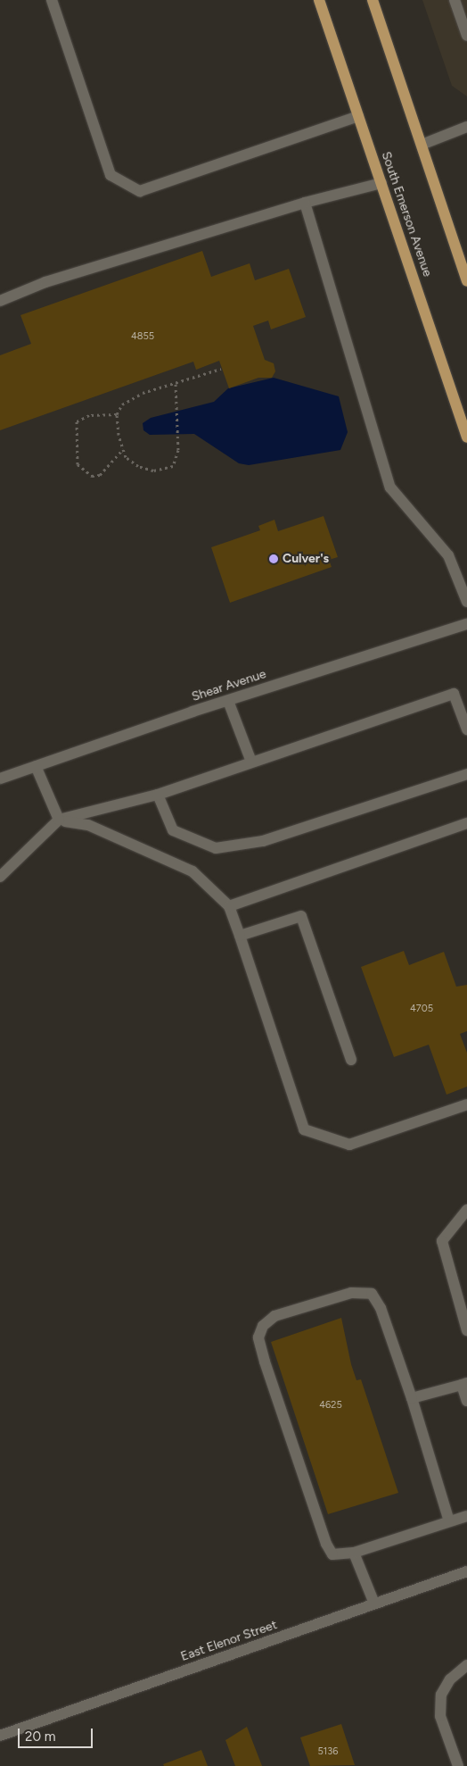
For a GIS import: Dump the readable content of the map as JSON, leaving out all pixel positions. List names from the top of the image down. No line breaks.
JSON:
{"streets":{"main road":["South Emerson Avenue"],"street":["Shear Avenue","East Elenor Street"]},"places":["Culver's"],"house_numbers":["4855","4705","4625","5136"],"scale_bar":"20 m"}
